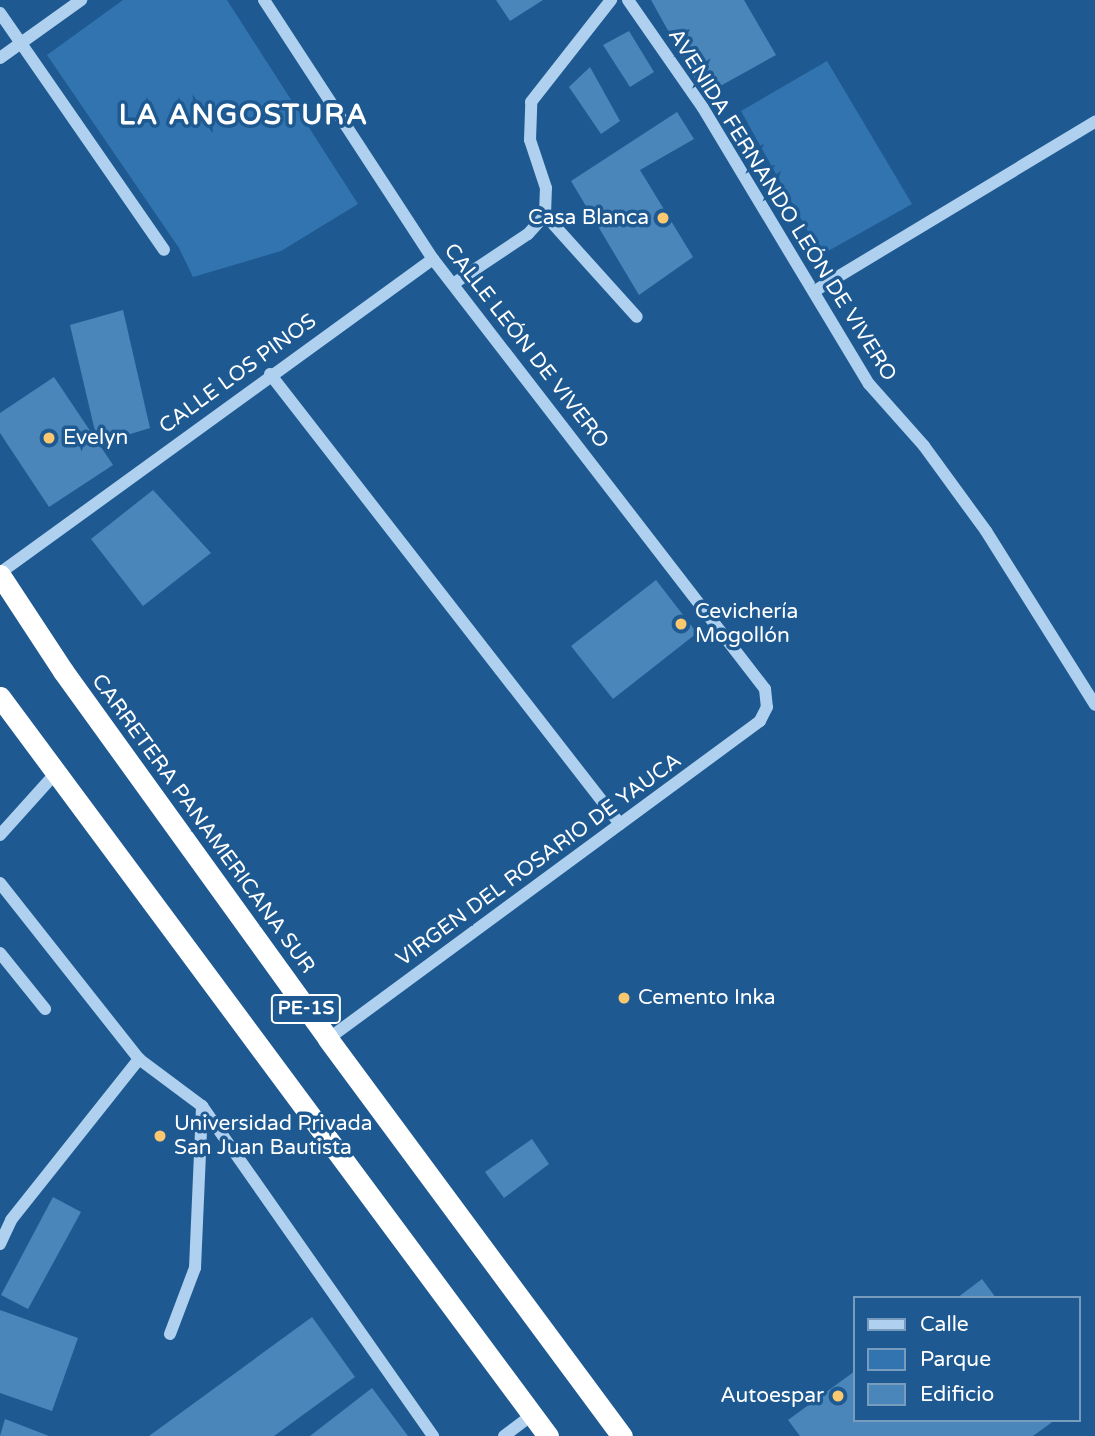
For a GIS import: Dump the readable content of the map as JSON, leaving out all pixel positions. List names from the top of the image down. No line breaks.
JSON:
{"streets":{"highway":["CARRETERA PANAMERICANA SUR","PE-1S"],"street":["AVENIDA FERNANDO LEÓN DE VIVERO","CALLE LEÓN DE VIVERO","CALLE LOS PINOS","VIRGEN DEL ROSARIO DE YAUCA"]},"crossings":[["CALLE LEÓN DE VIVERO","CALLE LOS PINOS"],["CALLE LEÓN DE VIVERO","VIRGEN DEL ROSARIO DE YAUCA"],["CALLE LOS PINOS","CARRETERA PANAMERICANA SUR"],["CARRETERA PANAMERICANA SUR","VIRGEN DEL ROSARIO DE YAUCA"]],"districts":["LA ANGOSTURA"],"places":["Casa Blanca","Evelyn","Cevichería Mogollón","Cemento Inka","Universidad Privada San Juan Bautista","Autoespar"],"legend":["Calle","Parque","Edificio"]}
